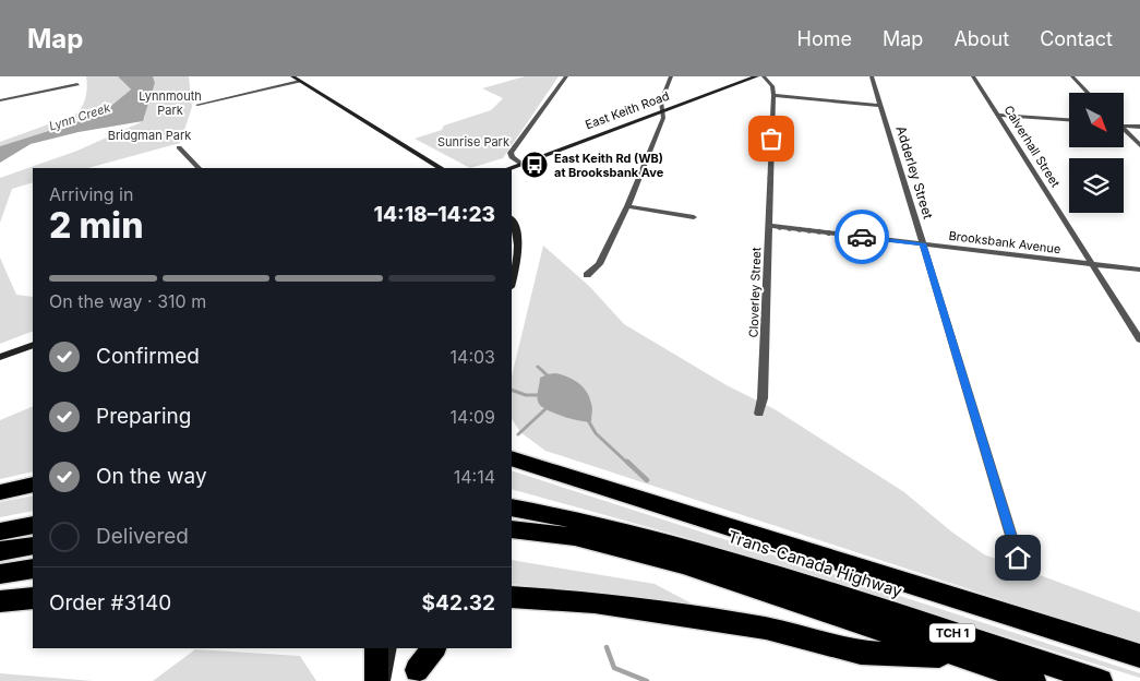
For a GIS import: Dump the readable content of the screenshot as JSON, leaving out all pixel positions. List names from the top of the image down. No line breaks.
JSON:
{"streets":{"highway":["Trans-Canada Highway","TCH 1"],"main road":["East Keith Road"],"street":["Calverhall Street","Adderley Street","Brooksbank Avenue","Cloverley Street"]},"crossings":[["Calverhall Street","Brooksbank Avenue"],["Adderley Street","Brooksbank Avenue"],["Brooksbank Avenue","Cloverley Street"]],"water":["Lynn Creek"],"parks":["Lynnmouth Park","Bridgman Park","Sunrise Park"],"places":{"bus stop":["East Keith Rd (WB) at Brooksbank Ave"]},"north":"bottom right","page":{"header":"Map","nav":["Home","Map","About","Contact"],"heading":["2 min","Arriving in","14:18–14:23"],"panel":["Order #3140","$42.32"],"bar":"On the way · 310 m","list":[["Confirmed","14:03"],["Preparing","14:09"],["On the way","14:14"],"Delivered"]}}
